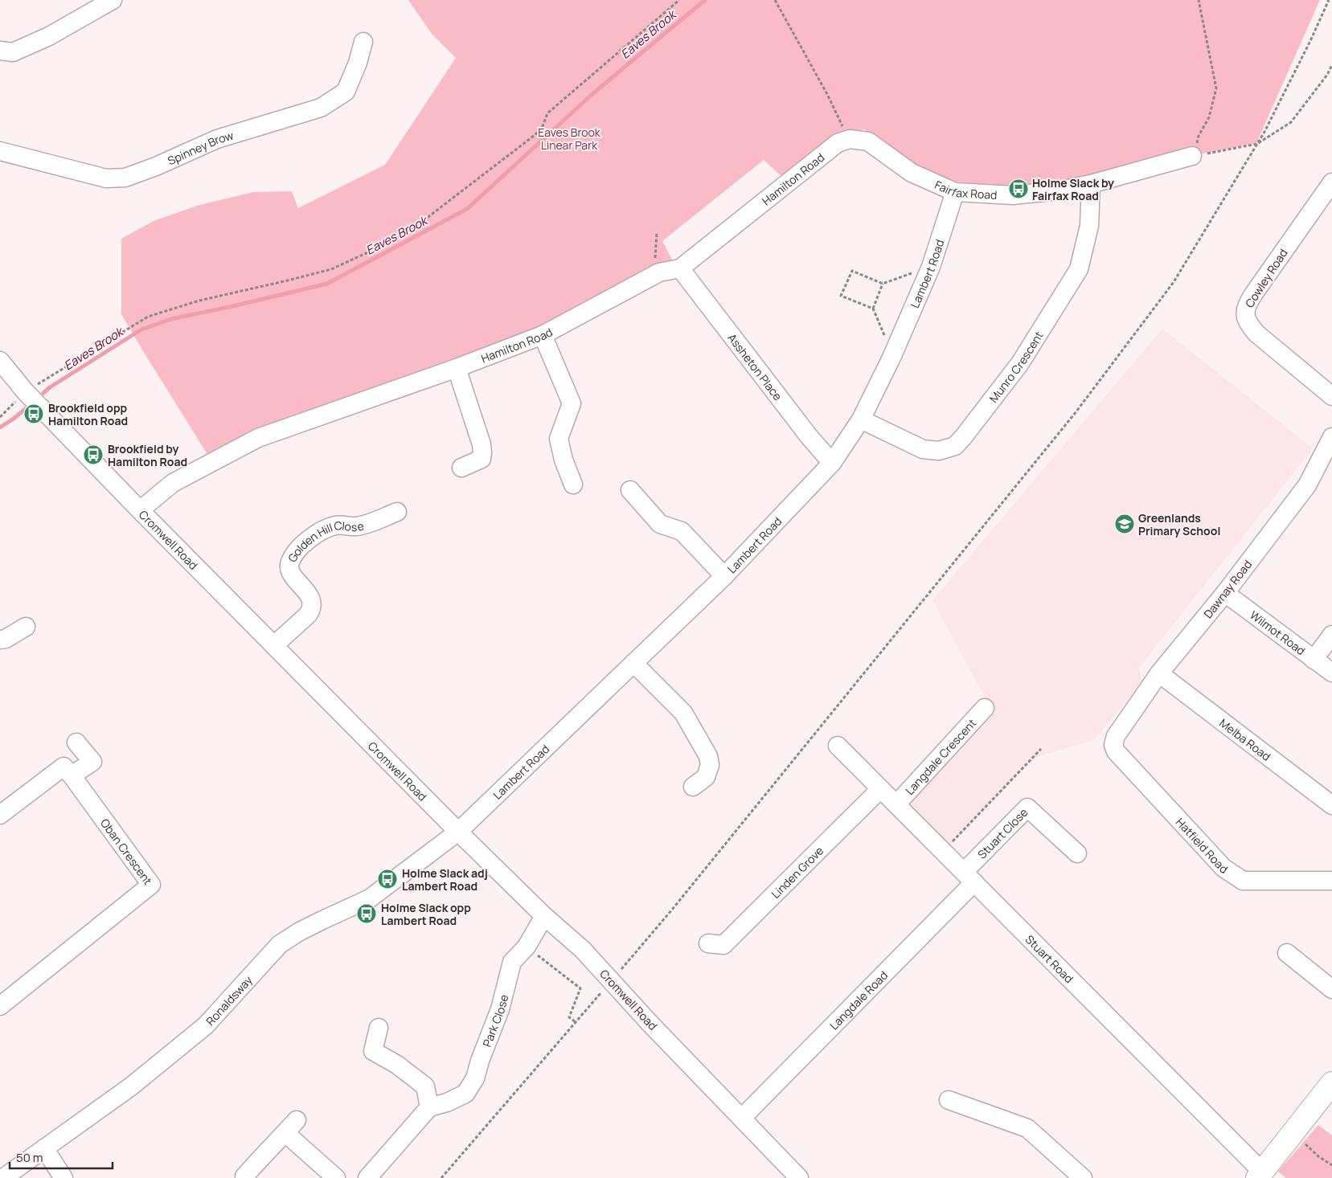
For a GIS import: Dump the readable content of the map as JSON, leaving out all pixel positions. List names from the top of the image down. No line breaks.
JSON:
{"streets":{"street":["Spinney Brow","Hamilton Road","Fairfax Road","Lambert Road","Cowley Road","Munro Crescent","Assheton Place","Cromwell Road","Golden Hill Close","Dawnay Road","Wilmot Road","Melba Road","Langdale Crescent","Stuart Close","Hatfield Road","Oban Crescent","Linden Grove","Stuart Road","Ronaldsway","Langdale Road","Park Close"]},"crossings":[["Hamilton Road","Fairfax Road"],["Hamilton Road","Assheton Place"],["Hamilton Road","Cromwell Road"],["Fairfax Road","Lambert Road"],["Fairfax Road","Munro Crescent"],["Lambert Road","Munro Crescent"],["Lambert Road","Assheton Place"],["Lambert Road","Cromwell Road"],["Lambert Road","Ronaldsway"],["Cromwell Road","Golden Hill Close"],["Cromwell Road","Ronaldsway"],["Cromwell Road","Langdale Road"],["Cromwell Road","Park Close"],["Dawnay Road","Wilmot Road"],["Dawnay Road","Melba Road"],["Dawnay Road","Hatfield Road"],["Langdale Crescent","Stuart Road"],["Stuart Close","Stuart Road"],["Stuart Close","Langdale Road"],["Linden Grove","Stuart Road"],["Stuart Road","Langdale Road"]],"water":["Eaves Brook"],"parks":["Eaves Brook Linear Park"],"places":{"bus stop":["Holme Slack by Fairfax Road","Brookfield opp Hamilton Road","Brookfield by Hamilton Road","Holme Slack adj Lambert Road","Holme Slack opp Lambert Road"],"school or university":["Greenlands Primary School"]},"scale_bar":"50 m"}
